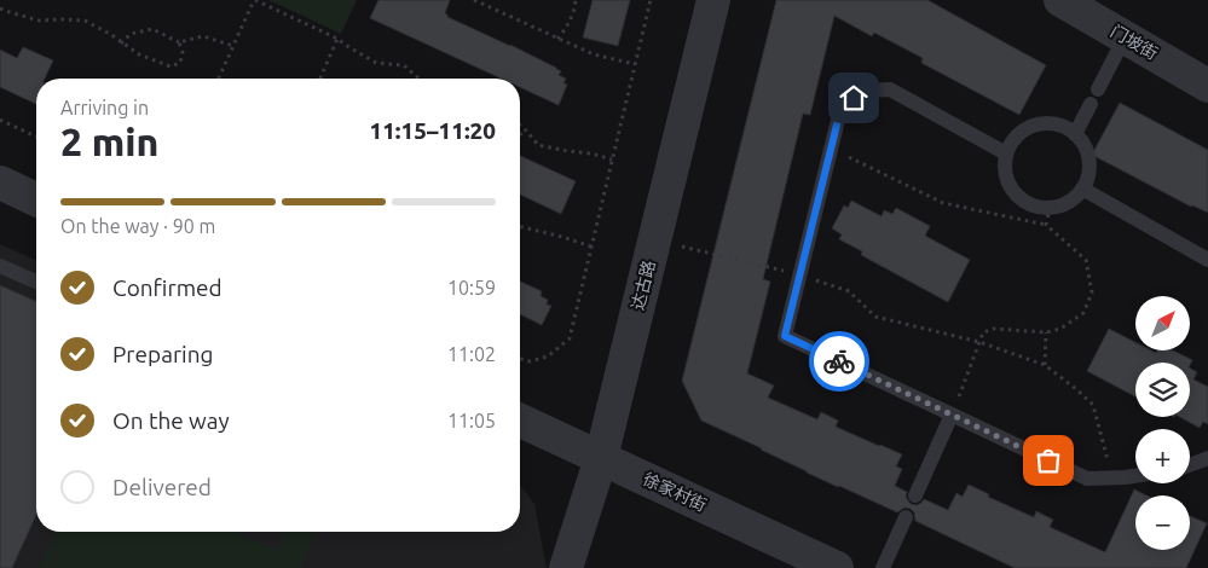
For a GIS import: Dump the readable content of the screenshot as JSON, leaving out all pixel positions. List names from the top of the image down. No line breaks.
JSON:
{"streets":{"street":["门坡街","达古路","徐家村街"]},"crossings":[["达古路","徐家村街"]],"north":"top right","page":{"heading":["2 min","Arriving in","11:15–11:20"],"bar":"On the way · 90 m","list":[["Confirmed","10:59"],["Preparing","11:02"],["On the way","11:05"],"Delivered"],"map_buttons":["+","−"]}}
